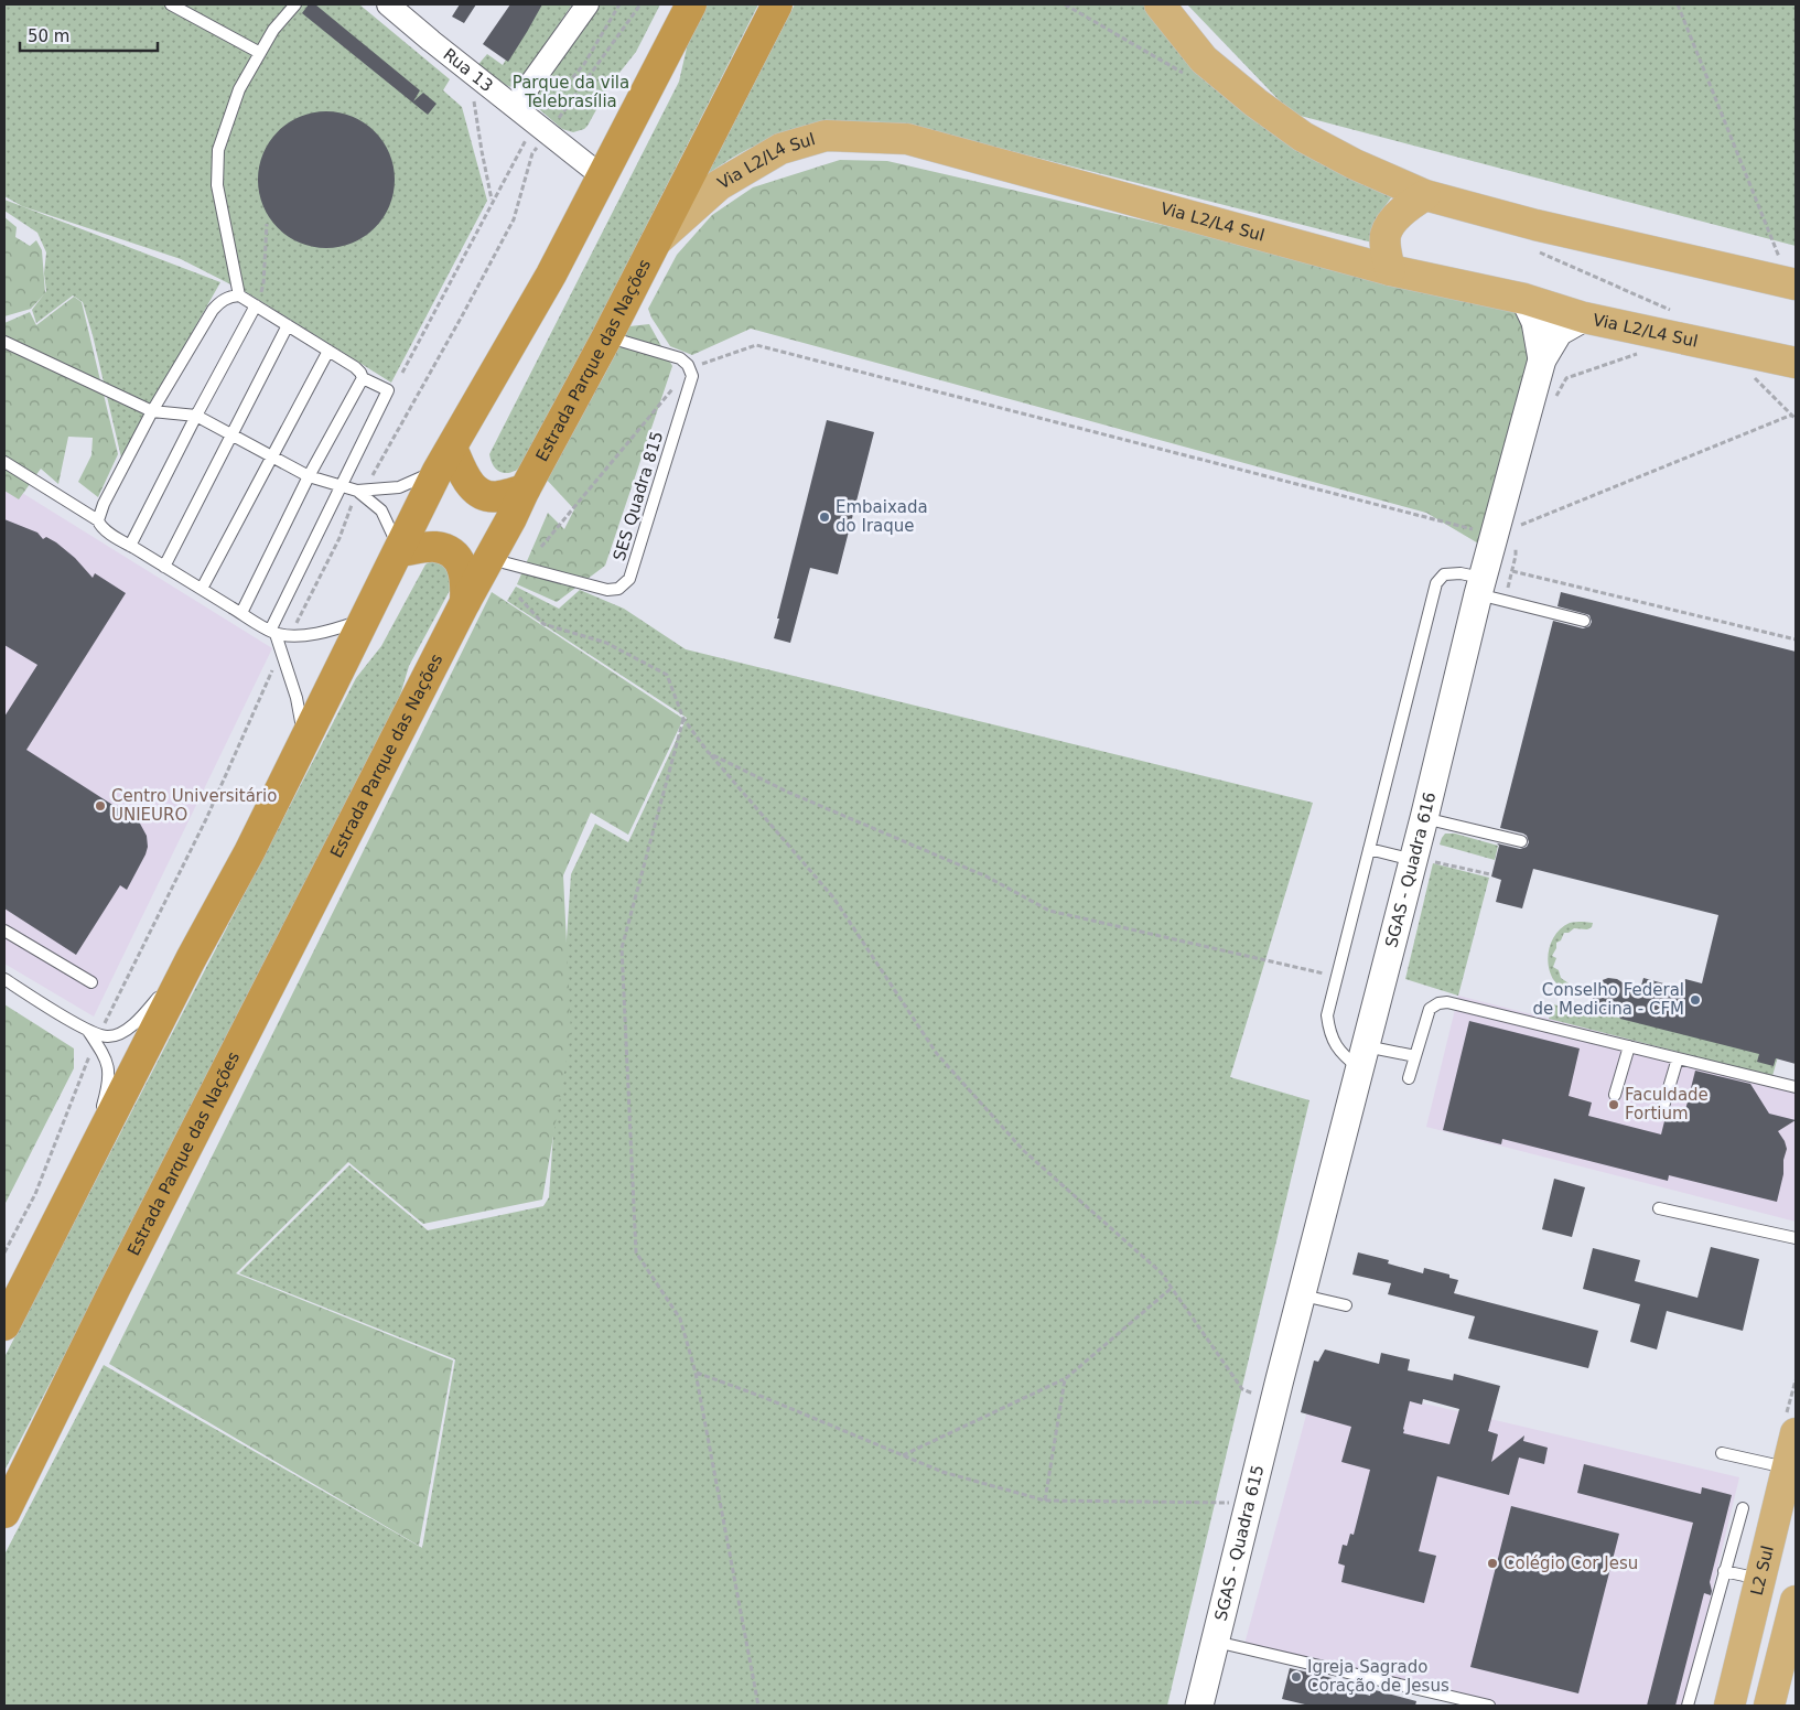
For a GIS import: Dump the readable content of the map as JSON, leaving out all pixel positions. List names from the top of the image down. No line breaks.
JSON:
{"streets":{"highway":["Estrada Parque das Nações"],"main road":["Via L2/L4 Sul","L2 Sul"],"street":["Rua 13","SGAS - Quadra 616","SGAS - Quadra 615"],"lane":["SES Quadra 815"]},"crossings":[["Via L2/L4 Sul","Estrada Parque das Nações"],["Via L2/L4 Sul","SGAS - Quadra 616"],["Estrada Parque das Nações","SES Quadra 815"],["SGAS - Quadra 616","SGAS - Quadra 615"]],"parks":["Parque da vila Telebrasília"],"places":["Embaixada do Iraque","Centro Universitário UNIEURO","Conselho Federal de Medicina - CFM","Faculdade Fortium","Colégio Cor Jesu","Igreja Sagrado Coração de Jesus"],"scale_bar":"50 m"}
